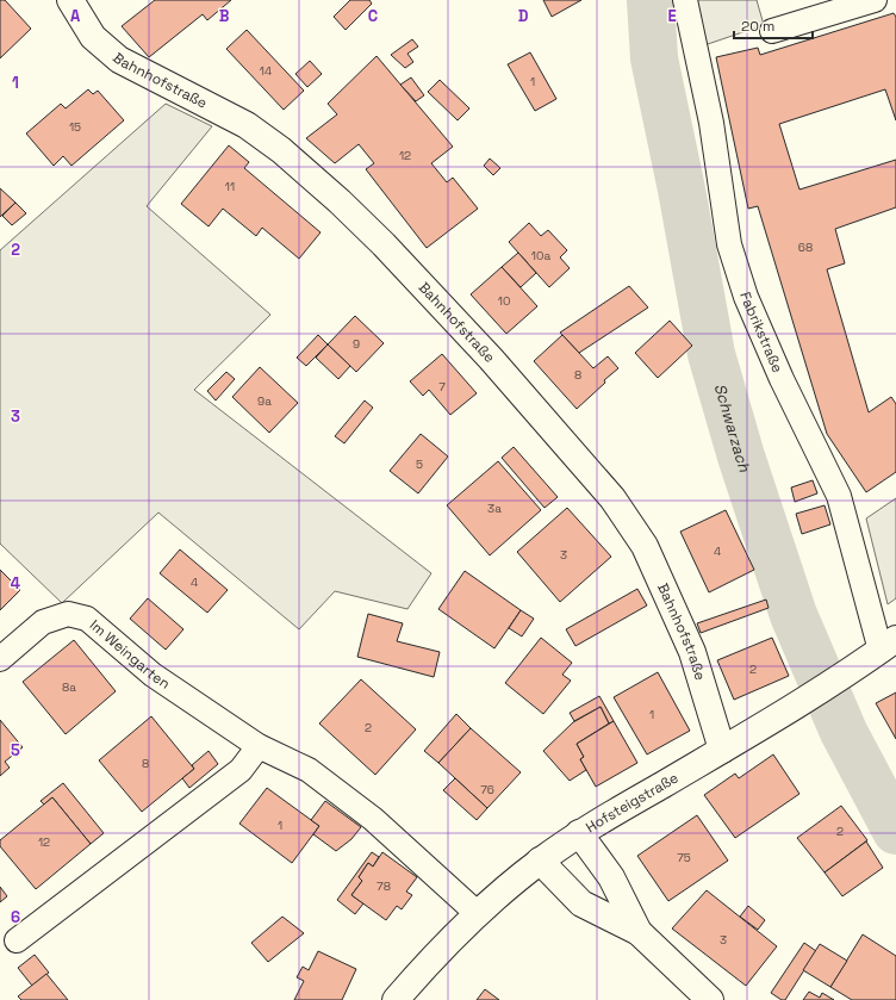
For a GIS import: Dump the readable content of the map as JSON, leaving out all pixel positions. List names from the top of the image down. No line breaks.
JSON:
{"streets":{"street":["Bahnhofstraße","Fabrikstraße","Im Weingarten","Hofsteigstraße"]},"crossings":[["Bahnhofstraße","Hofsteigstraße"],["Fabrikstraße","Hofsteigstraße"],["Im Weingarten","Hofsteigstraße"]],"water":["Schwarzach"],"house_numbers":["14","1","15","12","11","68","10a","10","9","8","7","9a","5","3a","4","3","4","2","8a","1","2","8","76","1","2","12","75","78","3"],"scale_bar":"20 m","grid":{"columns":["A","B","C","D","E"],"rows":["1","2","3","4","5","6"]}}
